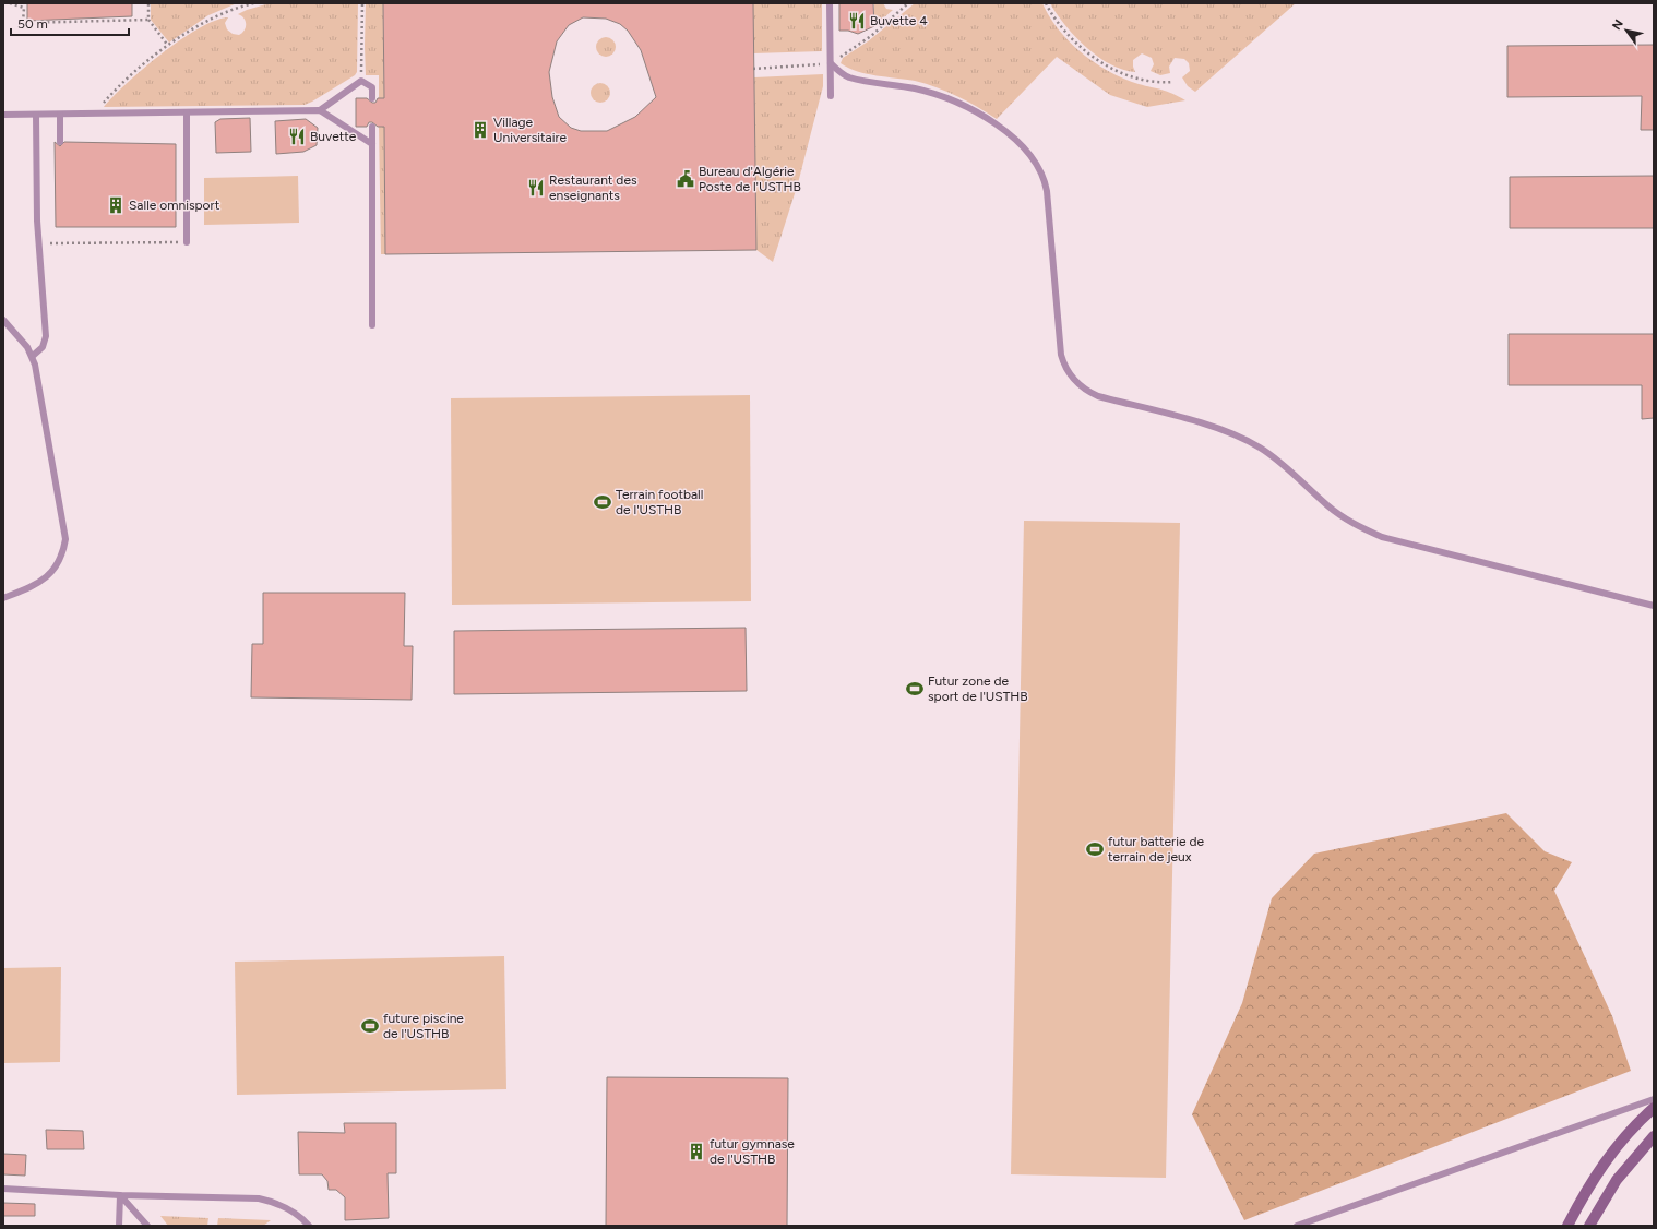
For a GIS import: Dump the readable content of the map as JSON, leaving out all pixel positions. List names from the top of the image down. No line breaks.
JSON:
{"places":{"restaurant":["Buvette 4","Buvette","Restaurant des enseignants"],"building":["Village Universitaire","Salle omnisport","futur gymnase de l'USTHB"],"public building":["Bureau d'Algérie Poste de l'USTHB"],"sports":["Terrain football de l'USTHB","Futur zone de sport de l'USTHB","futur batterie de terrain de jeux","future piscine de l'USTHB"]},"scale_bar":"50 m","north":"top left"}
